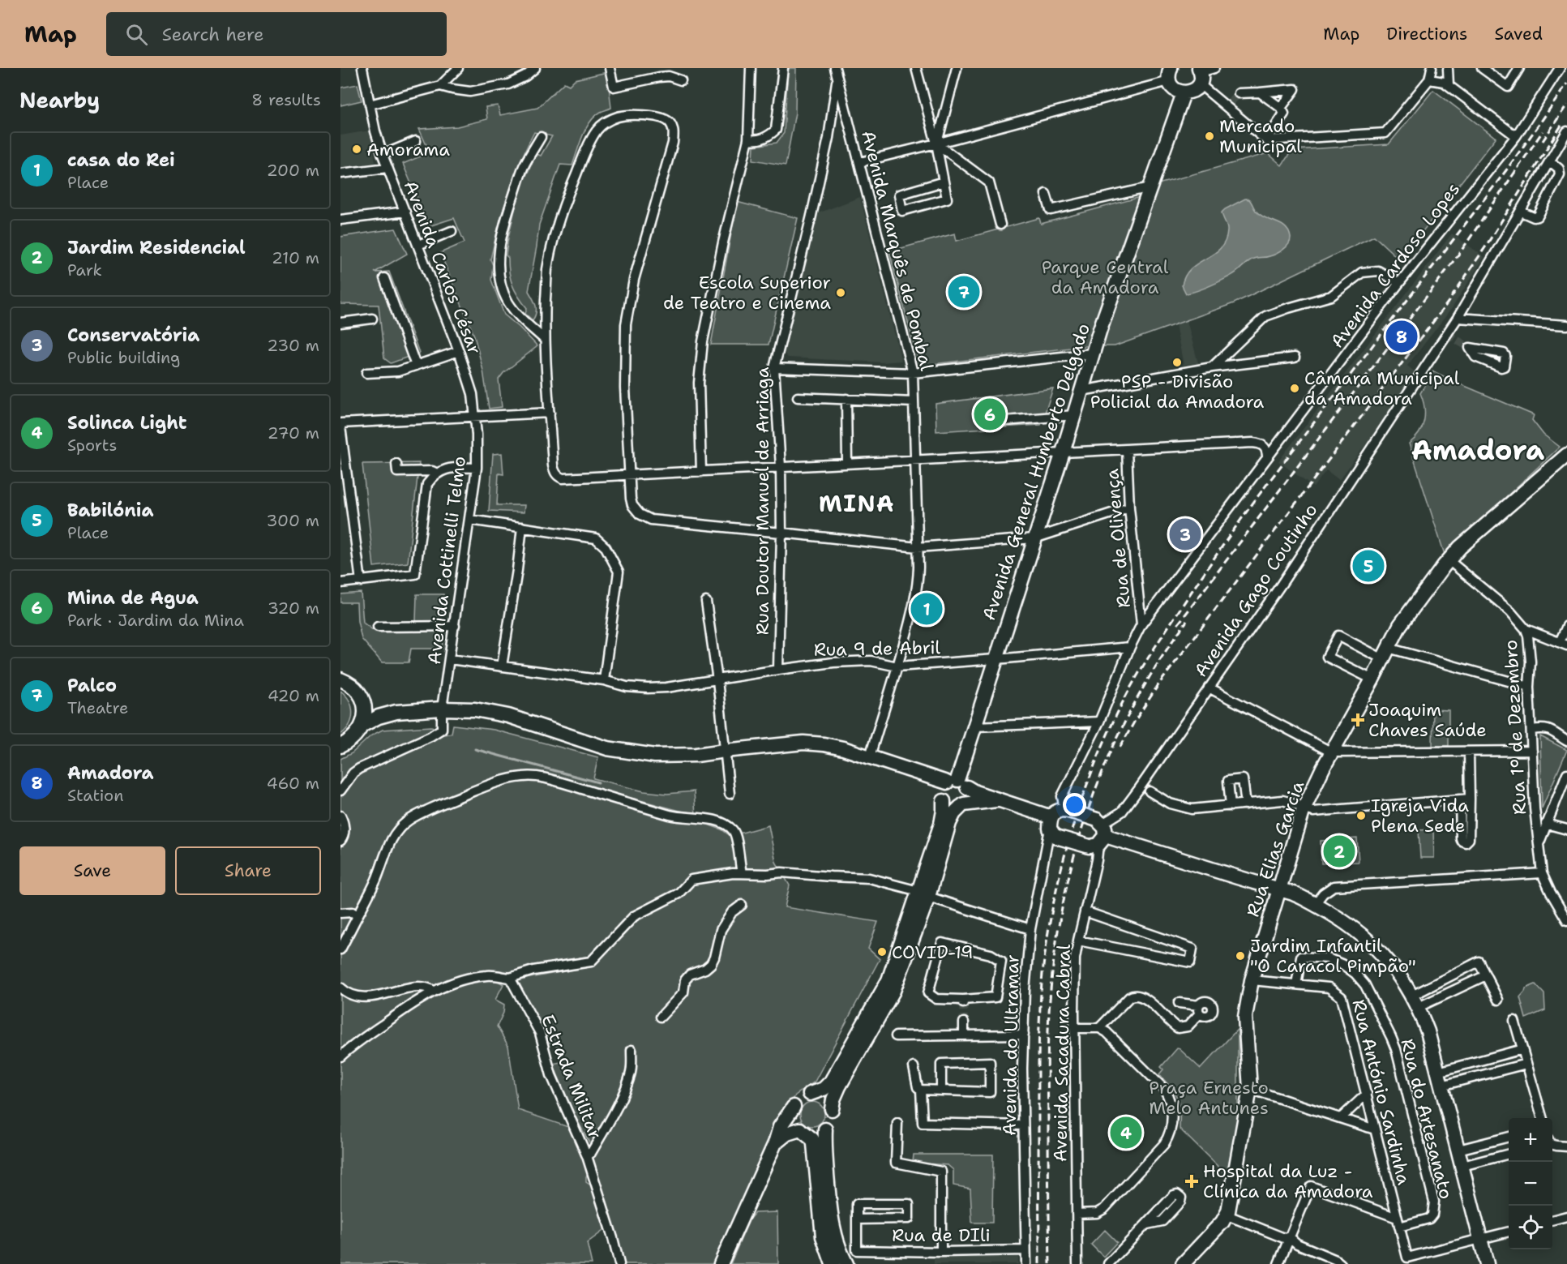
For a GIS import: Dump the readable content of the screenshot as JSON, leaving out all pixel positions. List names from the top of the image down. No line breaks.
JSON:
{"streets":{"street":["Avenida Marquês de Pombal","Avenida Cardoso Lopes","Avenida Carlos César","Avenida General Humberto Delgado","Rua Doutor Manuel de Arriaga","Rua de Olivença","Avenida Cottinelli Telmo","Avenida Gago Coutinho","Rua 9 de Abril","Rua 1º de Dezembro","Rua Elias Garcia","Avenida do Ultramar","Avenida Sacadura Cabral","Estrada Militar","Rua António Sardinha","Rua do Artesanato","Rua de DIli"]},"crossings":[["Avenida Marquês de Pombal","Rua Doutor Manuel de Arriaga"],["Avenida Marquês de Pombal","Rua 9 de Abril"],["Avenida Cardoso Lopes","Rua de Olivença"],["Avenida Cardoso Lopes","Rua 9 de Abril"],["Avenida Carlos César","Avenida Cottinelli Telmo"],["Avenida General Humberto Delgado","Rua 9 de Abril"],["Rua Doutor Manuel de Arriaga","Rua 9 de Abril"],["Avenida Cottinelli Telmo","Rua 9 de Abril"],["Avenida Gago Coutinho","Avenida Sacadura Cabral"],["Rua 1º de Dezembro","Rua Elias Garcia"],["Rua Elias Garcia","Rua António Sardinha"],["Avenida do Ultramar","Rua de DIli"],["Rua António Sardinha","Rua do Artesanato"]],"districts":["Amadora","MINA"],"parks":["Parque Central da Amadora","Praça Ernesto Melo Antunes"],"places":{"other":["Mercado Municipal","Amorama","Escola Superior de Teatro e Cinema","PSP - Divisão Policial da Amadora","Câmara Municipal da Amadora","Igreja Vida Plena Sede","COVID-19","Jardim Infantil \"O Caracol Pimpão\""],"health":["Joaquim Chaves Saúde","Hospital da Luz - Clínica da Amadora"]},"page":{"header":"Map","search":"Search here","nav":["Map","Directions","Saved"],"heading":["Nearby","8 results"],"list":[{"mark":"1","name":"casa do Rei","note":"Place","value":"200 m"},{"mark":"2","name":"Jardim Residencial","note":"Park","value":"210 m"},{"mark":"3","name":"Conservatória","note":"Public building","value":"230 m"},{"mark":"4","name":"Solinca Light","note":"Sports","value":"270 m"},{"mark":"5","name":"Babilónia","note":"Place","value":"300 m"},{"mark":"6","name":"Mina de Agua","note":"Park · Jardim da Mina","value":"320 m"},{"mark":"7","name":"Palco","note":"Theatre","value":"420 m"},{"mark":"8","name":"Amadora","note":"Station","value":"460 m"}],"pins":["7","8","6","3","5","1","2","4"],"buttons":["Save","Share"],"map_buttons":["+","−"]}}
